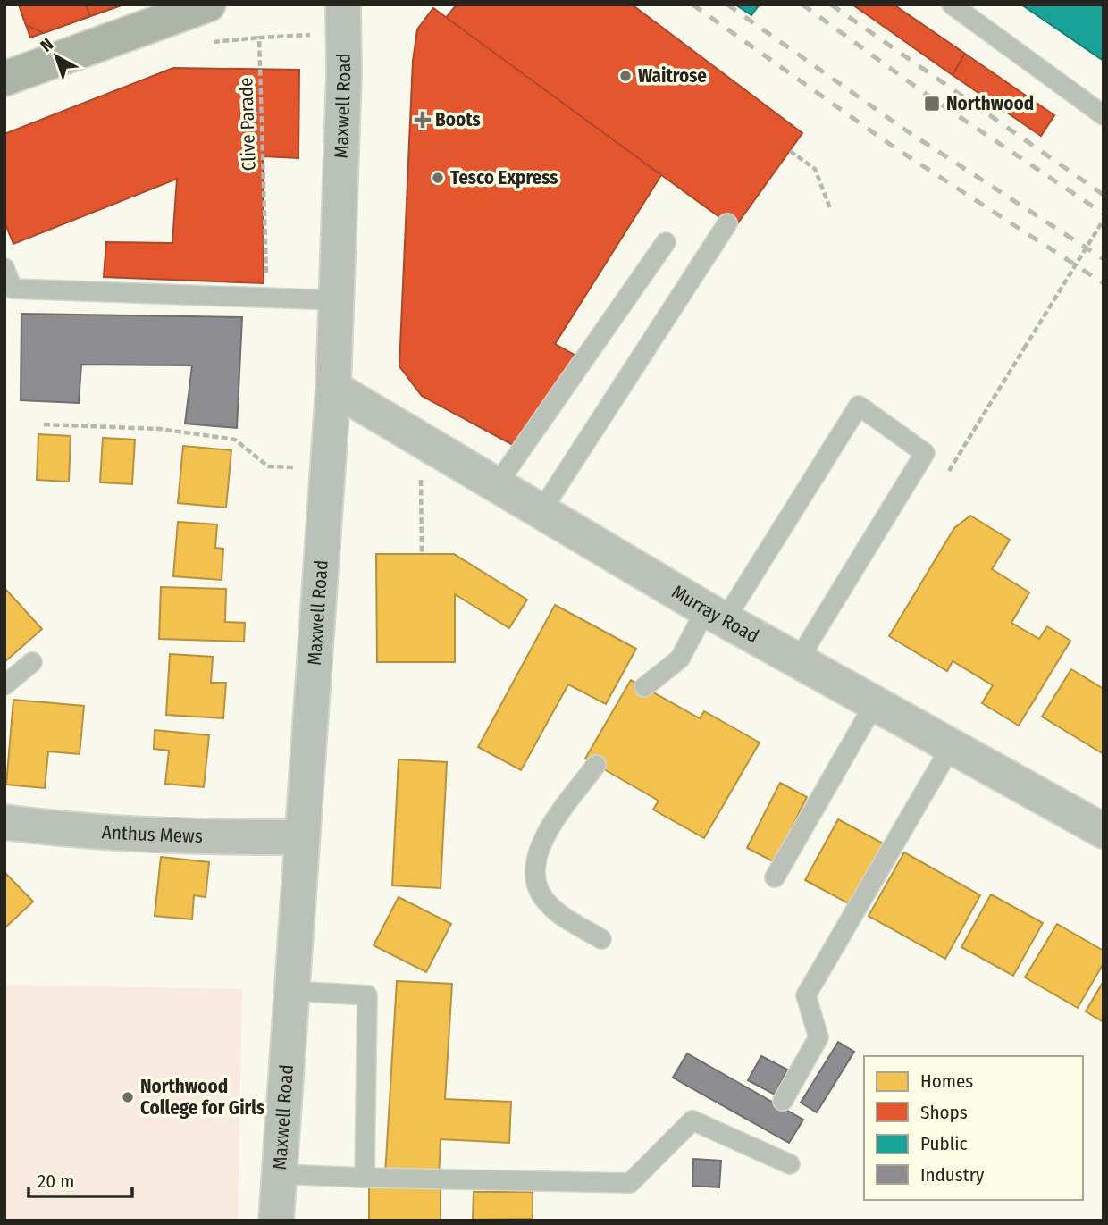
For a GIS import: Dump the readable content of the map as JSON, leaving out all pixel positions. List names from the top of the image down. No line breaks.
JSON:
{"streets":{"street":["Maxwell Road","Murray Road","Anthus Mews"],"path":["Clive Parade"]},"crossings":[["Maxwell Road","Clive Parade"],["Maxwell Road","Murray Road"],["Maxwell Road","Anthus Mews"]],"places":{"other":["Waitrose","Tesco Express","Northwood College for Girls"],"transit":["Northwood"],"health":["Boots"]},"legend":["Homes","Shops","Public","Industry"],"scale_bar":"20 m","north":"top left"}
